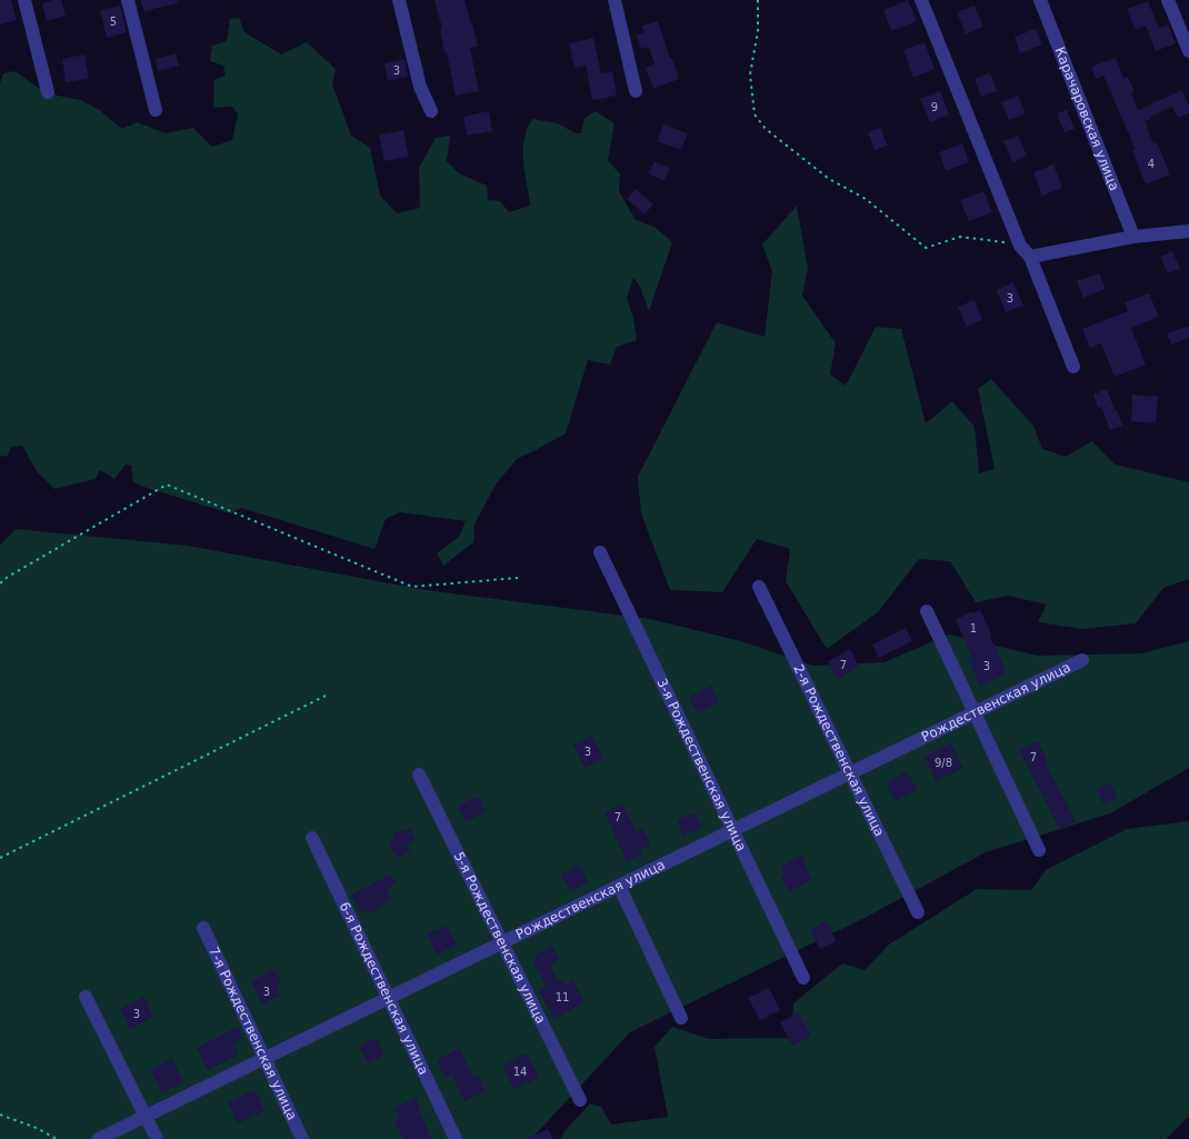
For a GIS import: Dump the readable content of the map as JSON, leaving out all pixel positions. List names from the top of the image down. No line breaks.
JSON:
{"streets":{"street":["Карачаровская улица","Рождественская улица","2-я Рождественская улица","3-я Рождественская улица","5-я Рождественская улица","6-я Рождественская улица","7-я Рождественская улица"]},"crossings":[["Рождественская улица","2-я Рождественская улица"],["Рождественская улица","3-я Рождественская улица"],["Рождественская улица","5-я Рождественская улица"],["Рождественская улица","6-я Рождественская улица"],["Рождественская улица","7-я Рождественская улица"]],"house_numbers":["5","3","9","4","3","1","7","3","3","7","9/8","7","3","11","3","14"]}
